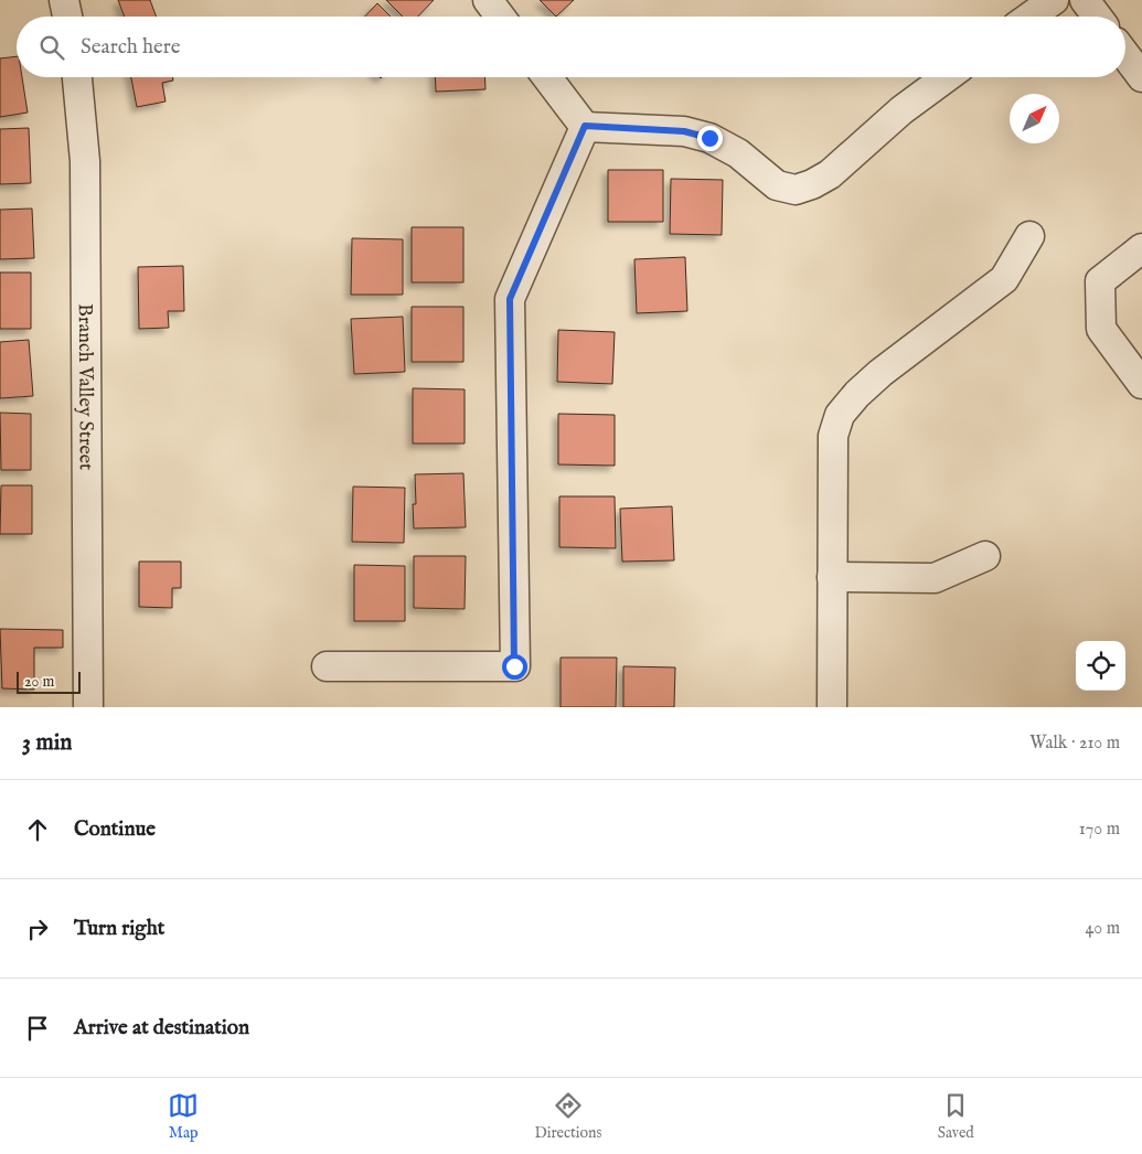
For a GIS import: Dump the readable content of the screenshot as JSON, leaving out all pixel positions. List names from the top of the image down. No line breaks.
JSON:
{"streets":{"street":["Branch Valley Street"]},"scale_bar":"20 m","north":"top right","page":{"search":"Search here","scale":"20 m","heading":["3 min","Walk · 210 m"],"list":[["Continue","170 m"],["Turn right","40 m"],"Arrive at destination"],"nav":["Map","Directions","Saved"]}}
